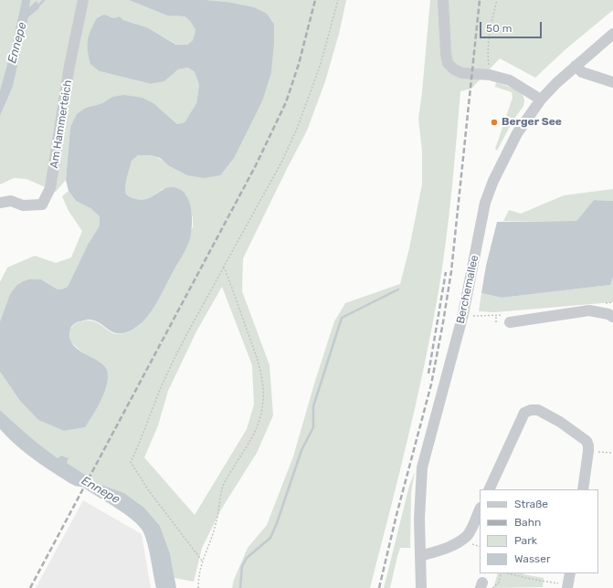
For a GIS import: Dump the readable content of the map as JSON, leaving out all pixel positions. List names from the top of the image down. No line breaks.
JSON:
{"streets":{"street":["Am Hammerteich","Berchemallee"]},"water":["Ennepe"],"places":["Berger See"],"legend":["Straße","Bahn","Park","Wasser"],"scale_bar":"50 m"}
